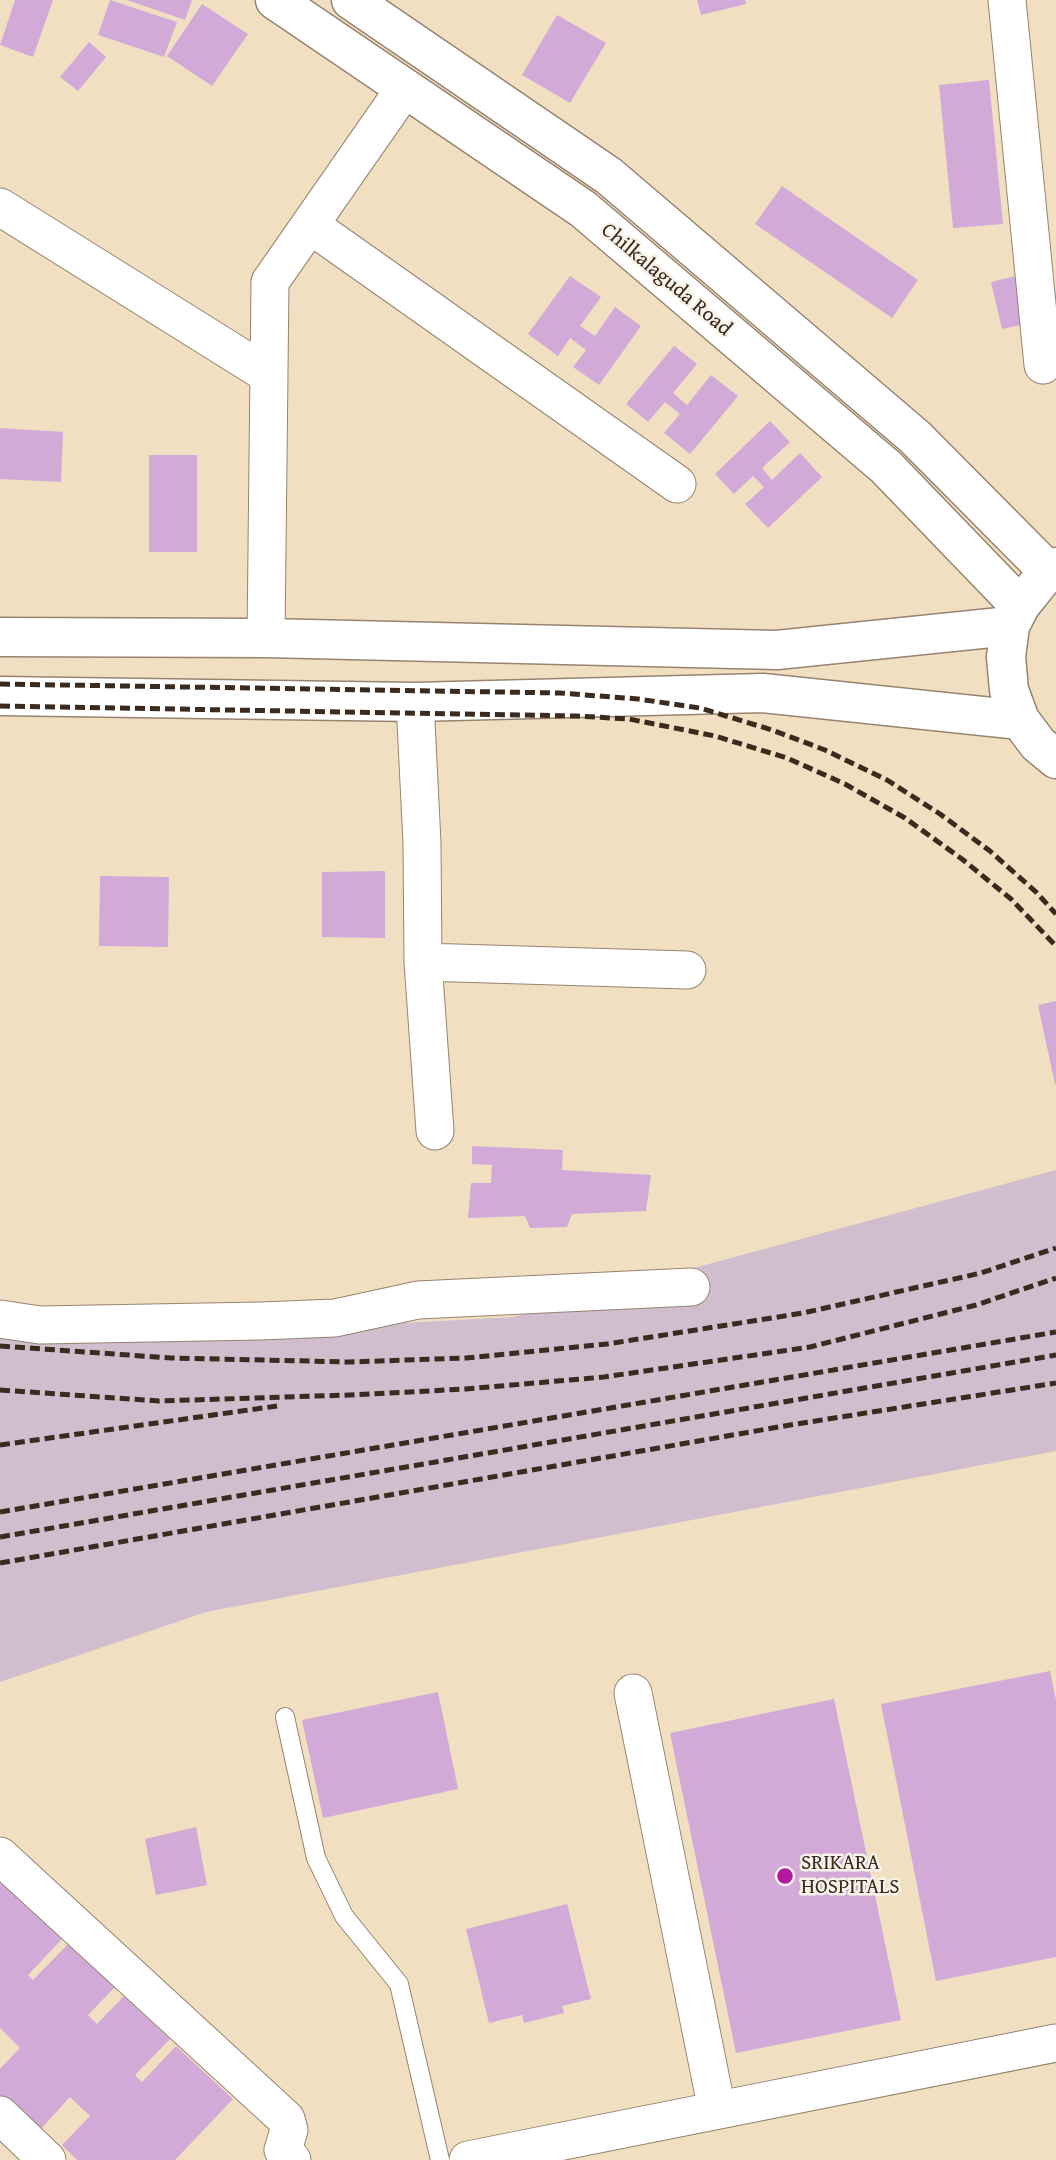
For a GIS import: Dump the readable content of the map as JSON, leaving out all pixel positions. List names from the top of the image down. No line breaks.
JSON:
{"streets":{"main road":["Chilkalaguda Road"]},"places":["SRIKARA HOSPITALS"]}
